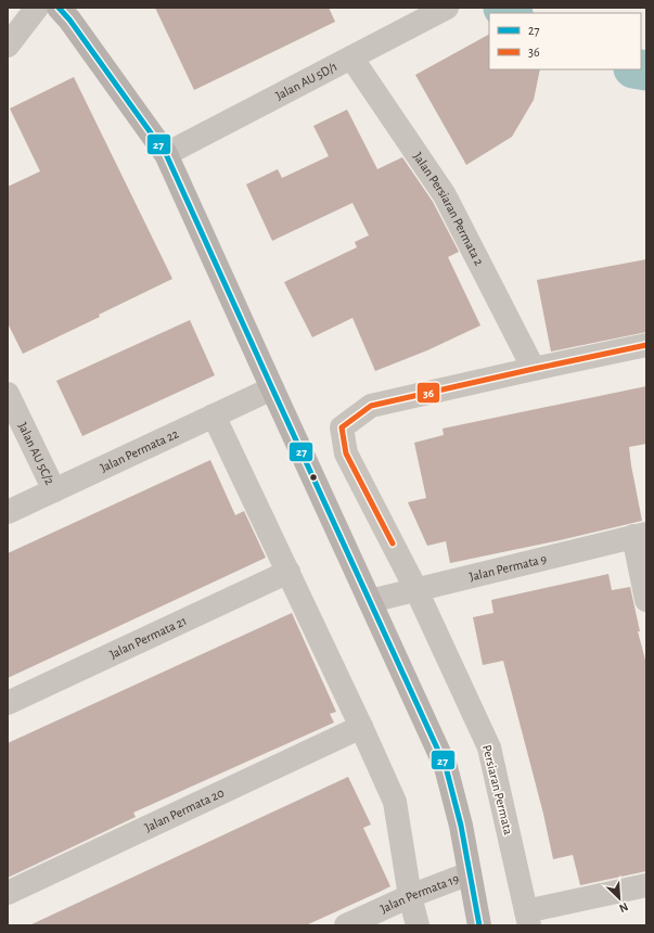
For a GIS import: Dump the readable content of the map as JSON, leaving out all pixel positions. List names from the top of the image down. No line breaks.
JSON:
{"streets":{"street":["Jalan AU 5D/1","Jalan Persiaran Permata 2","Jalan Permata 22","Jalan AU 5C/2","Jalan Permata 9","Jalan Permata 21","Persiaran Permata","Jalan Permata 20","Jalan Permata 19"]},"crossings":[["Jalan AU 5D/1","Jalan Persiaran Permata 2"],["Jalan Persiaran Permata 2","Persiaran Permata"],["Jalan Permata 22","Jalan AU 5C/2"],["Jalan Permata 9","Persiaran Permata"]],"lines":["transit line 27","transit line 36"],"legend":["27","36"],"north":"bottom right"}
